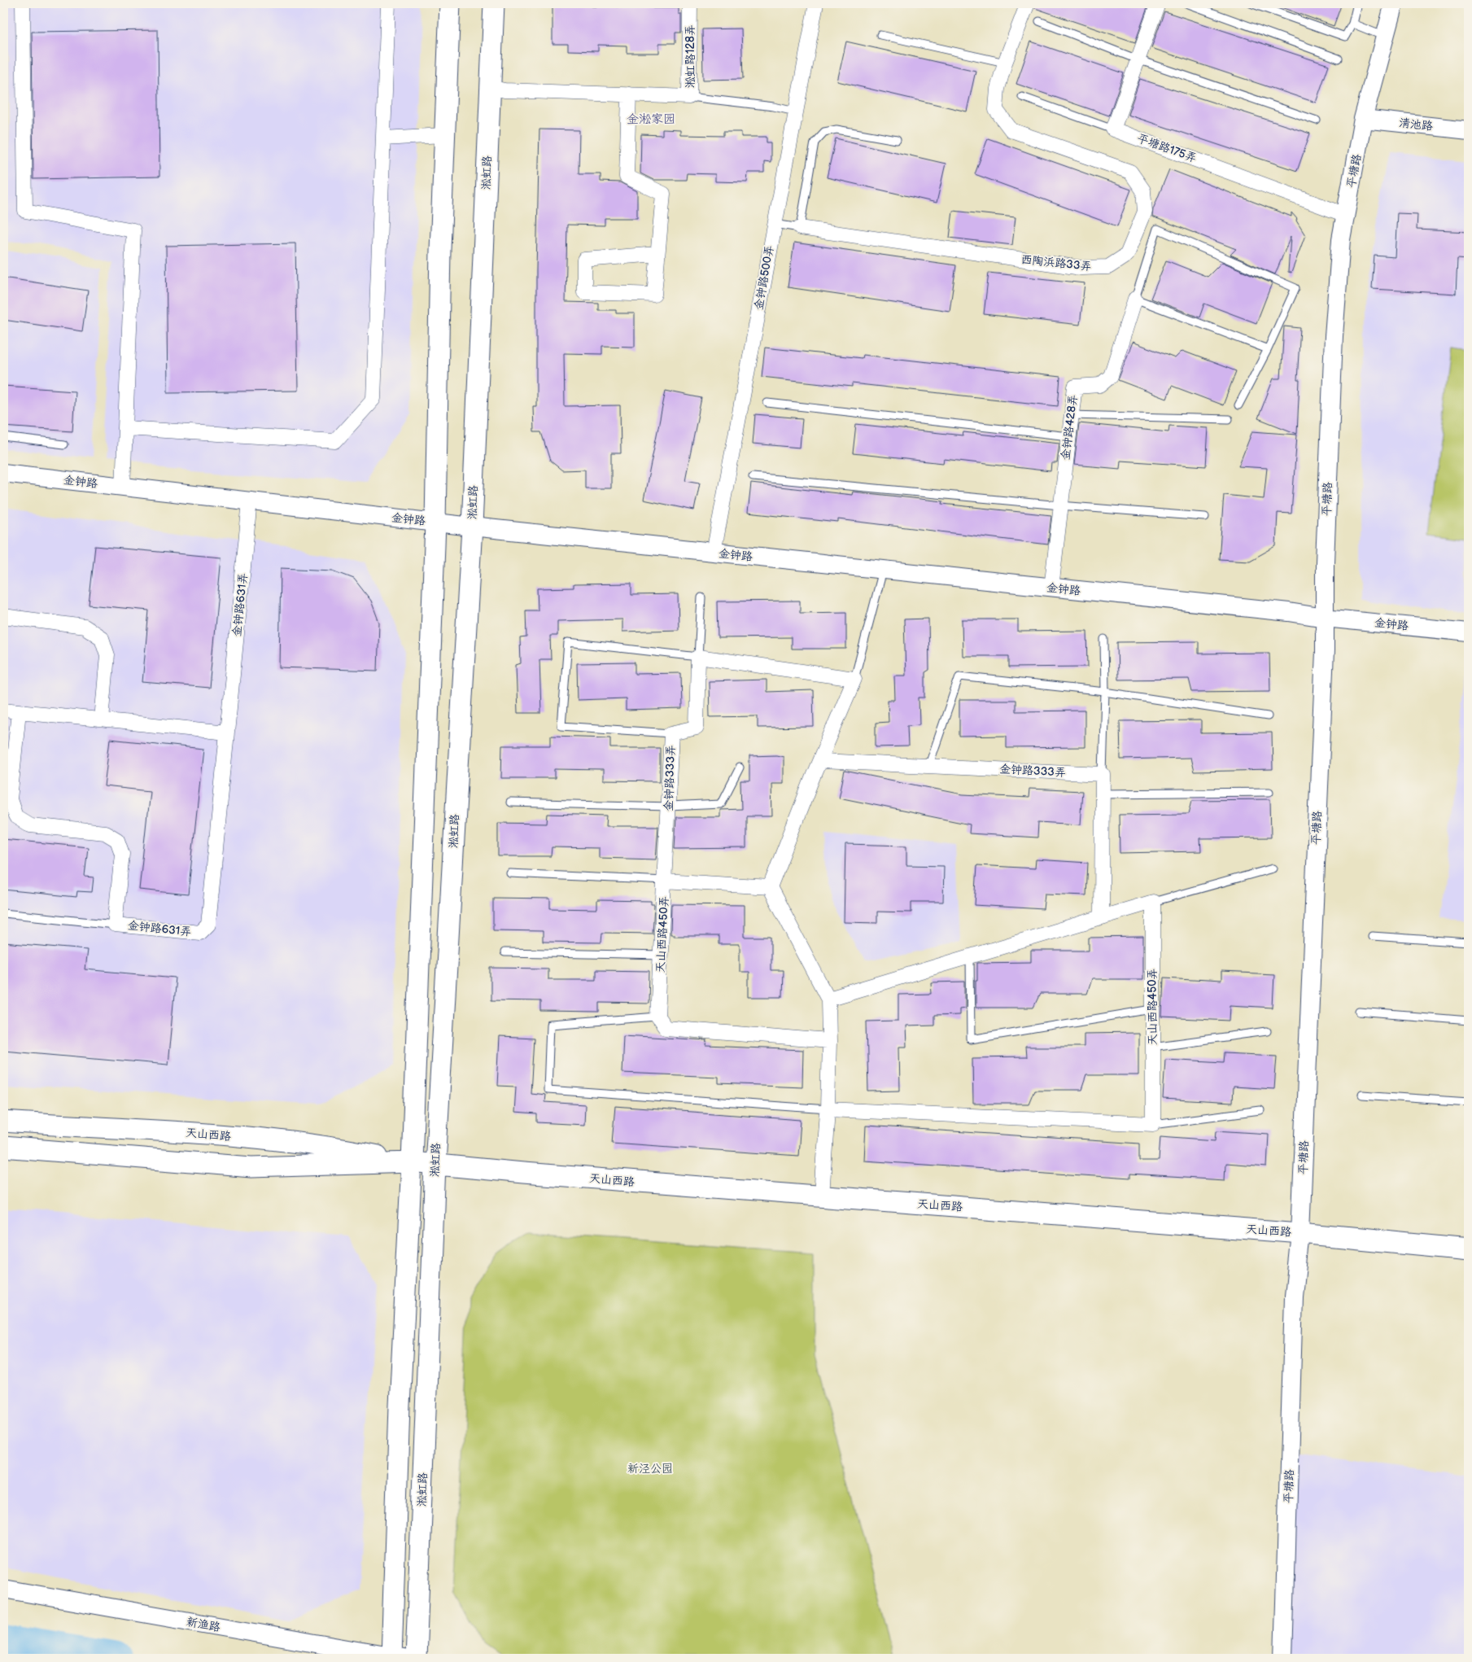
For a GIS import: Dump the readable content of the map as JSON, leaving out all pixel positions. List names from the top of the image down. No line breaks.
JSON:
{"streets":{"main road":["淞虹路","天山西路"],"street":["淞虹路128弄","清池路","平塘路175弄","平塘路","西陶浜路33弄","金钟路500弄","金钟路428弄","金钟路","金钟路631弄","金钟路333弄","天山西路450弄","新渔路"]},"crossings":[["淞虹路128弄","淞虹路"],["清池路","平塘路"],["平塘路175弄","平塘路"],["平塘路","金钟路"],["平塘路","天山西路"],["淞虹路","金钟路"],["淞虹路","天山西路"],["淞虹路","新渔路"],["金钟路500弄","金钟路"],["金钟路428弄","金钟路"],["金钟路","金钟路631弄"],["金钟路333弄","天山西路450弄"]],"districts":["金淞家园"],"parks":["新泾公园"]}
